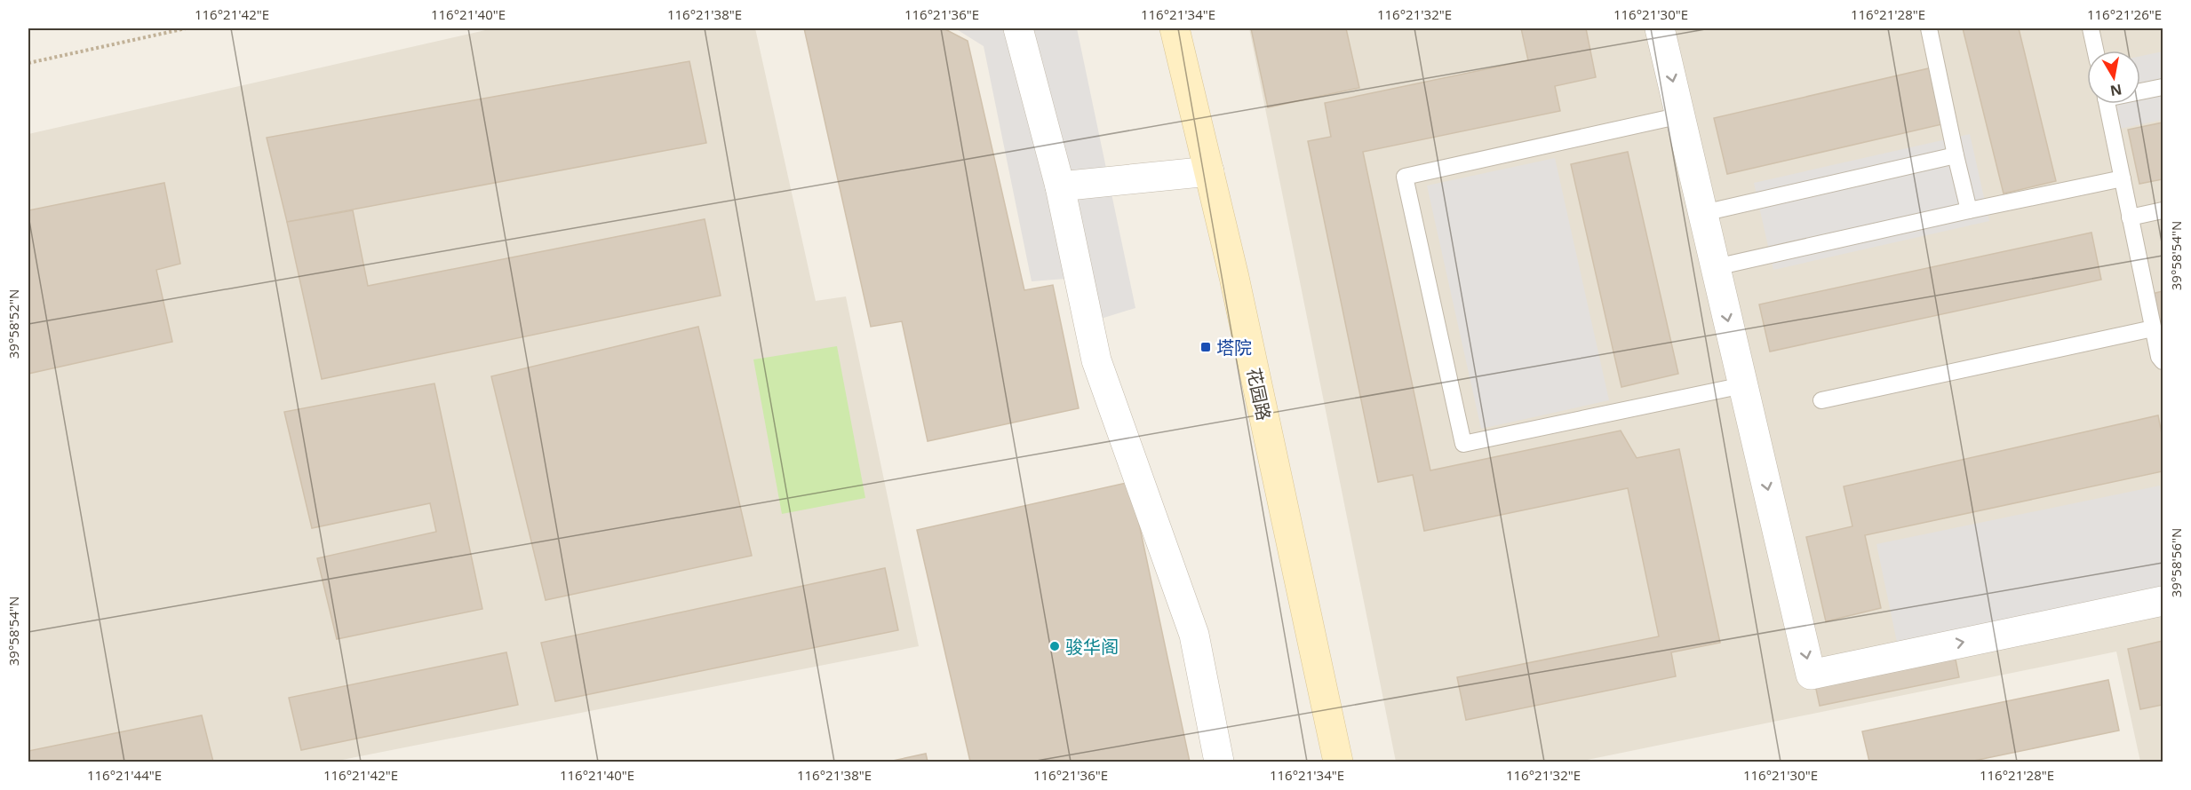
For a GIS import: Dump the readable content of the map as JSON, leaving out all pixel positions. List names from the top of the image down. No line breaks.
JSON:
{"streets":{"street":["花园路"]},"places":{"transit":["塔院"],"other":["骏华阁"]},"north":"bottom","coordinates":["116°21'42\"E","116°21'40\"E","116°21'38\"E","116°21'36\"E","116°21'34\"E","116°21'32\"E","116°21'30\"E","116°21'28\"E","116°21'26\"E","39°58'54\"N","39°58'52\"N","39°58'56\"N","116°21'44\"E"]}
